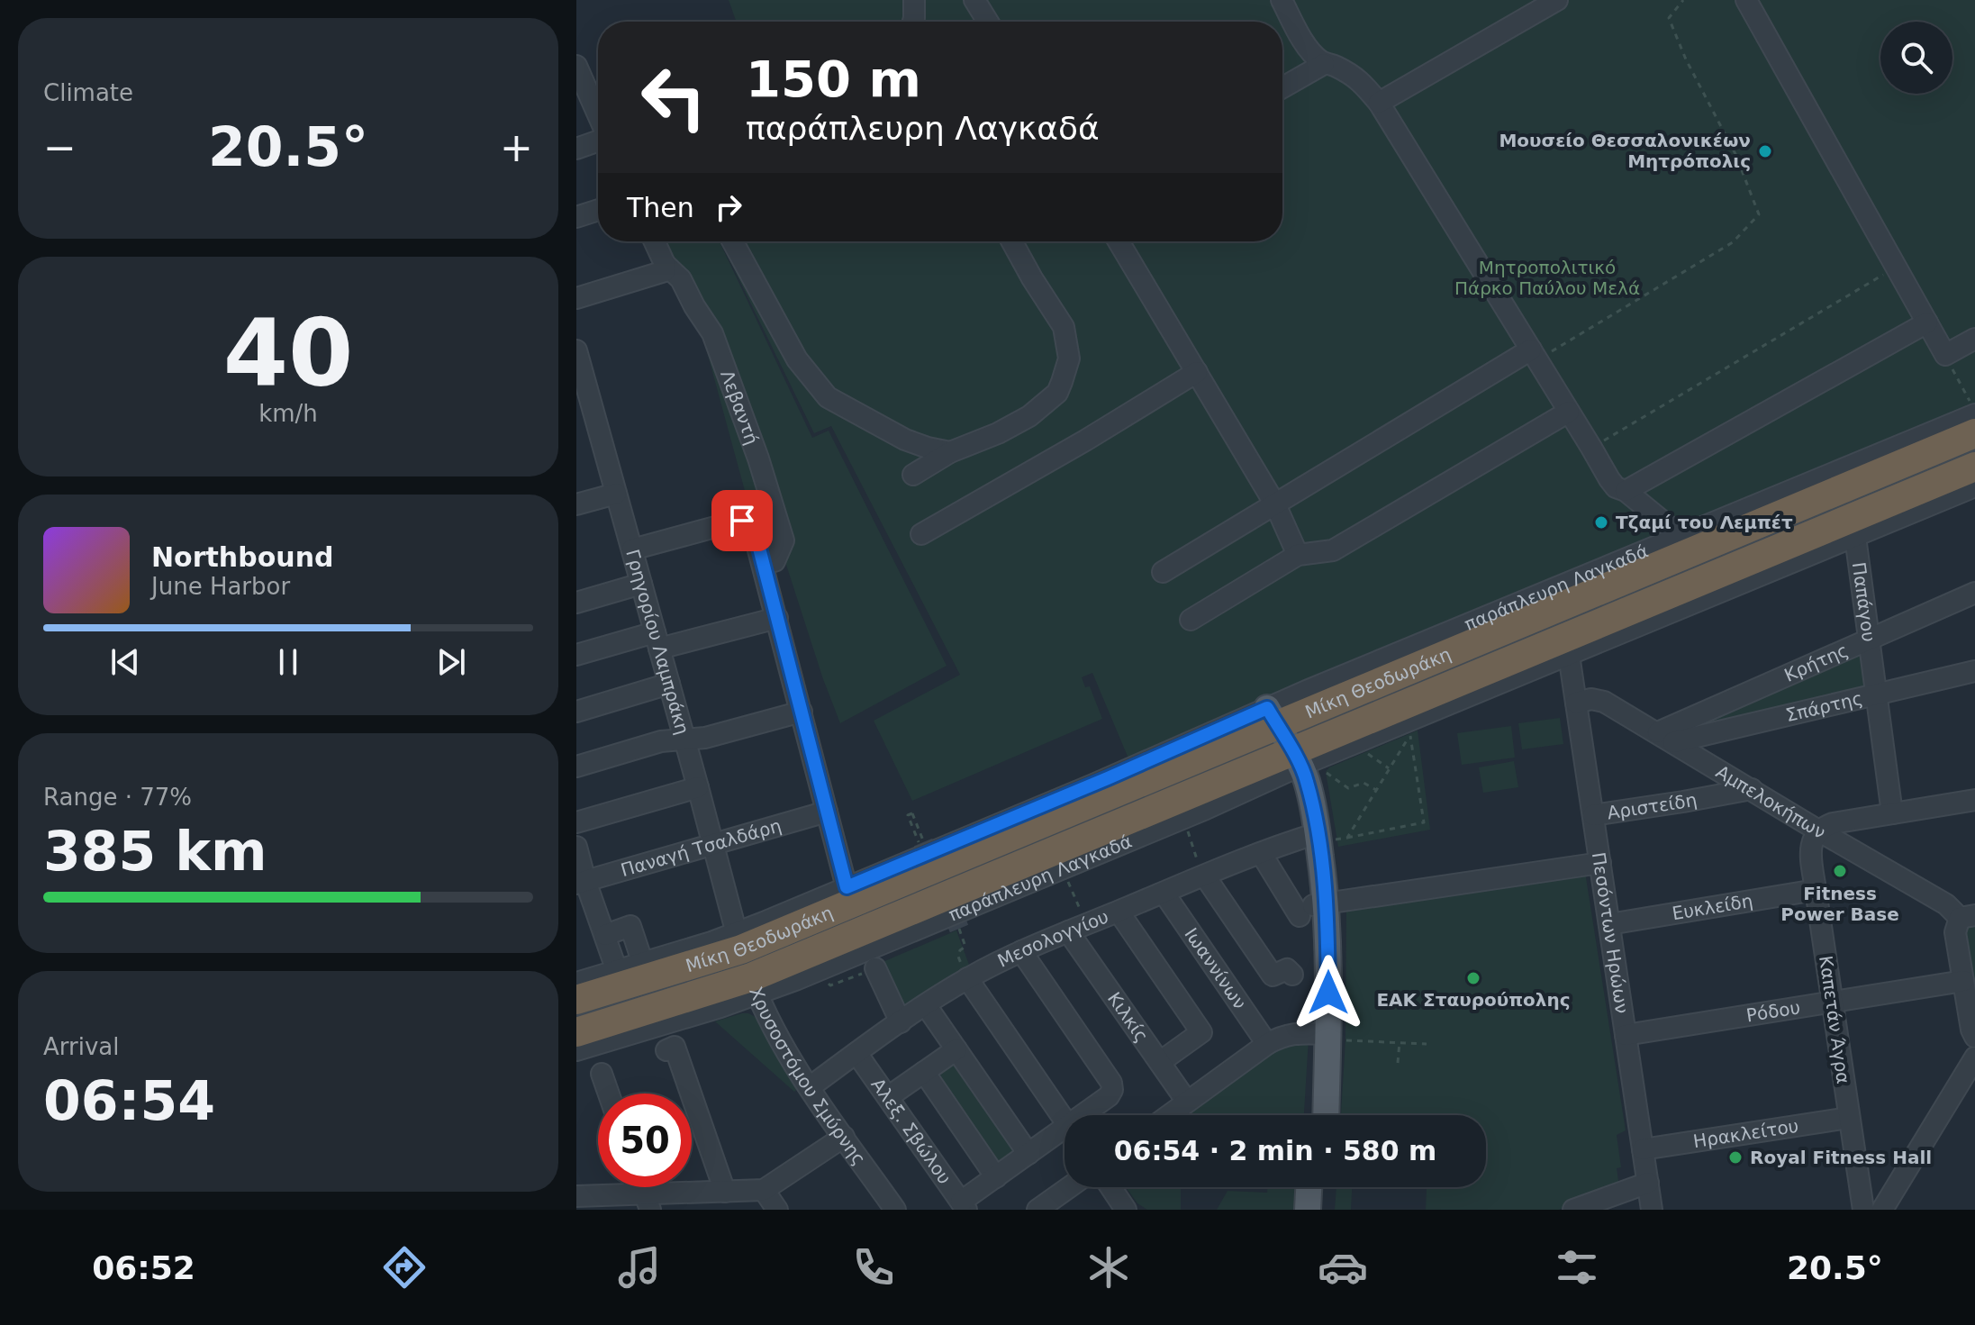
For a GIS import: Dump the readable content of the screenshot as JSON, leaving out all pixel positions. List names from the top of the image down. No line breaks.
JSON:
{"streets":{"highway":["Μίκη Θεοδωράκη"],"street":["Λεβαντή","Παπάγου","Γρηγορίου Λαμπράκη","Κρήτης","Σπάρτης","Αμπελοκήπων","Αριστείδη","Παναγή Τσαλδάρη","Ευκλείδη","Πεσόντων Ηρώων","Μεσολογγίου","Ιωαννίνων","Ρόδου","Κιλκίς","Καπετάν Άγρα","Χρυσοστόμου Σμύρνης","Αλεξ. Σβώλου","Ηρακλείτου"]},"crossings":[["Παπάγου","Κρήτης"],["Παπάγου","Μίκη Θεοδωράκη"],["Παπάγου","Σπάρτης"],["Γρηγορίου Λαμπράκη","Μίκη Θεοδωράκη"],["Γρηγορίου Λαμπράκη","Παναγή Τσαλδάρη"],["Γρηγορίου Λαμπράκη","Χρυσοστόμου Σμύρνης"],["Κρήτης","Σπάρτης"],["Κρήτης","Αμπελοκήπων"],["Μίκη Θεοδωράκη","Χρυσοστόμου Σμύρνης"],["Σπάρτης","Αμπελοκήπων"],["Αμπελοκήπων","Αριστείδη"],["Αμπελοκήπων","Πεσόντων Ηρώων"],["Αμπελοκήπων","Καπετάν Άγρα"],["Αριστείδη","Πεσόντων Ηρώων"],["Ευκλείδη","Πεσόντων Ηρώων"],["Ευκλείδη","Καπετάν Άγρα"],["Πεσόντων Ηρώων","Ρόδου"],["Πεσόντων Ηρώων","Ηρακλείτου"],["Μεσολογγίου","Ιωαννίνων"],["Μεσολογγίου","Κιλκίς"],["Μεσολογγίου","Χρυσοστόμου Σμύρνης"],["Μεσολογγίου","Αλεξ. Σβώλου"],["Ρόδου","Καπετάν Άγρα"],["Καπετάν Άγρα","Ηρακλείτου"]],"parks":["Μητροπολιτικό Πάρκο Παύλου Μελά"],"places":["Μουσείο Θεσσαλονικέων Μητρόπολις","Τζαμί του Λεμπέτ","Fitness Power Base","EAK Σταυρούπολης","Royal Fitness Hall"],"page":{"tile":["Climate",["40","km/h"],["Range · 77%","385 km"],["Arrival","06:54"]],"turn":["150 m","παράπλευρη Λαγκαδά"],"heat":["−","20.5°","+"],"then":"Then","song":["Northbound","June Harbor"],"limit":"50","trip":"06:54 · 2 min · 580 m","tabs":["06:52","20.5°"]}}
